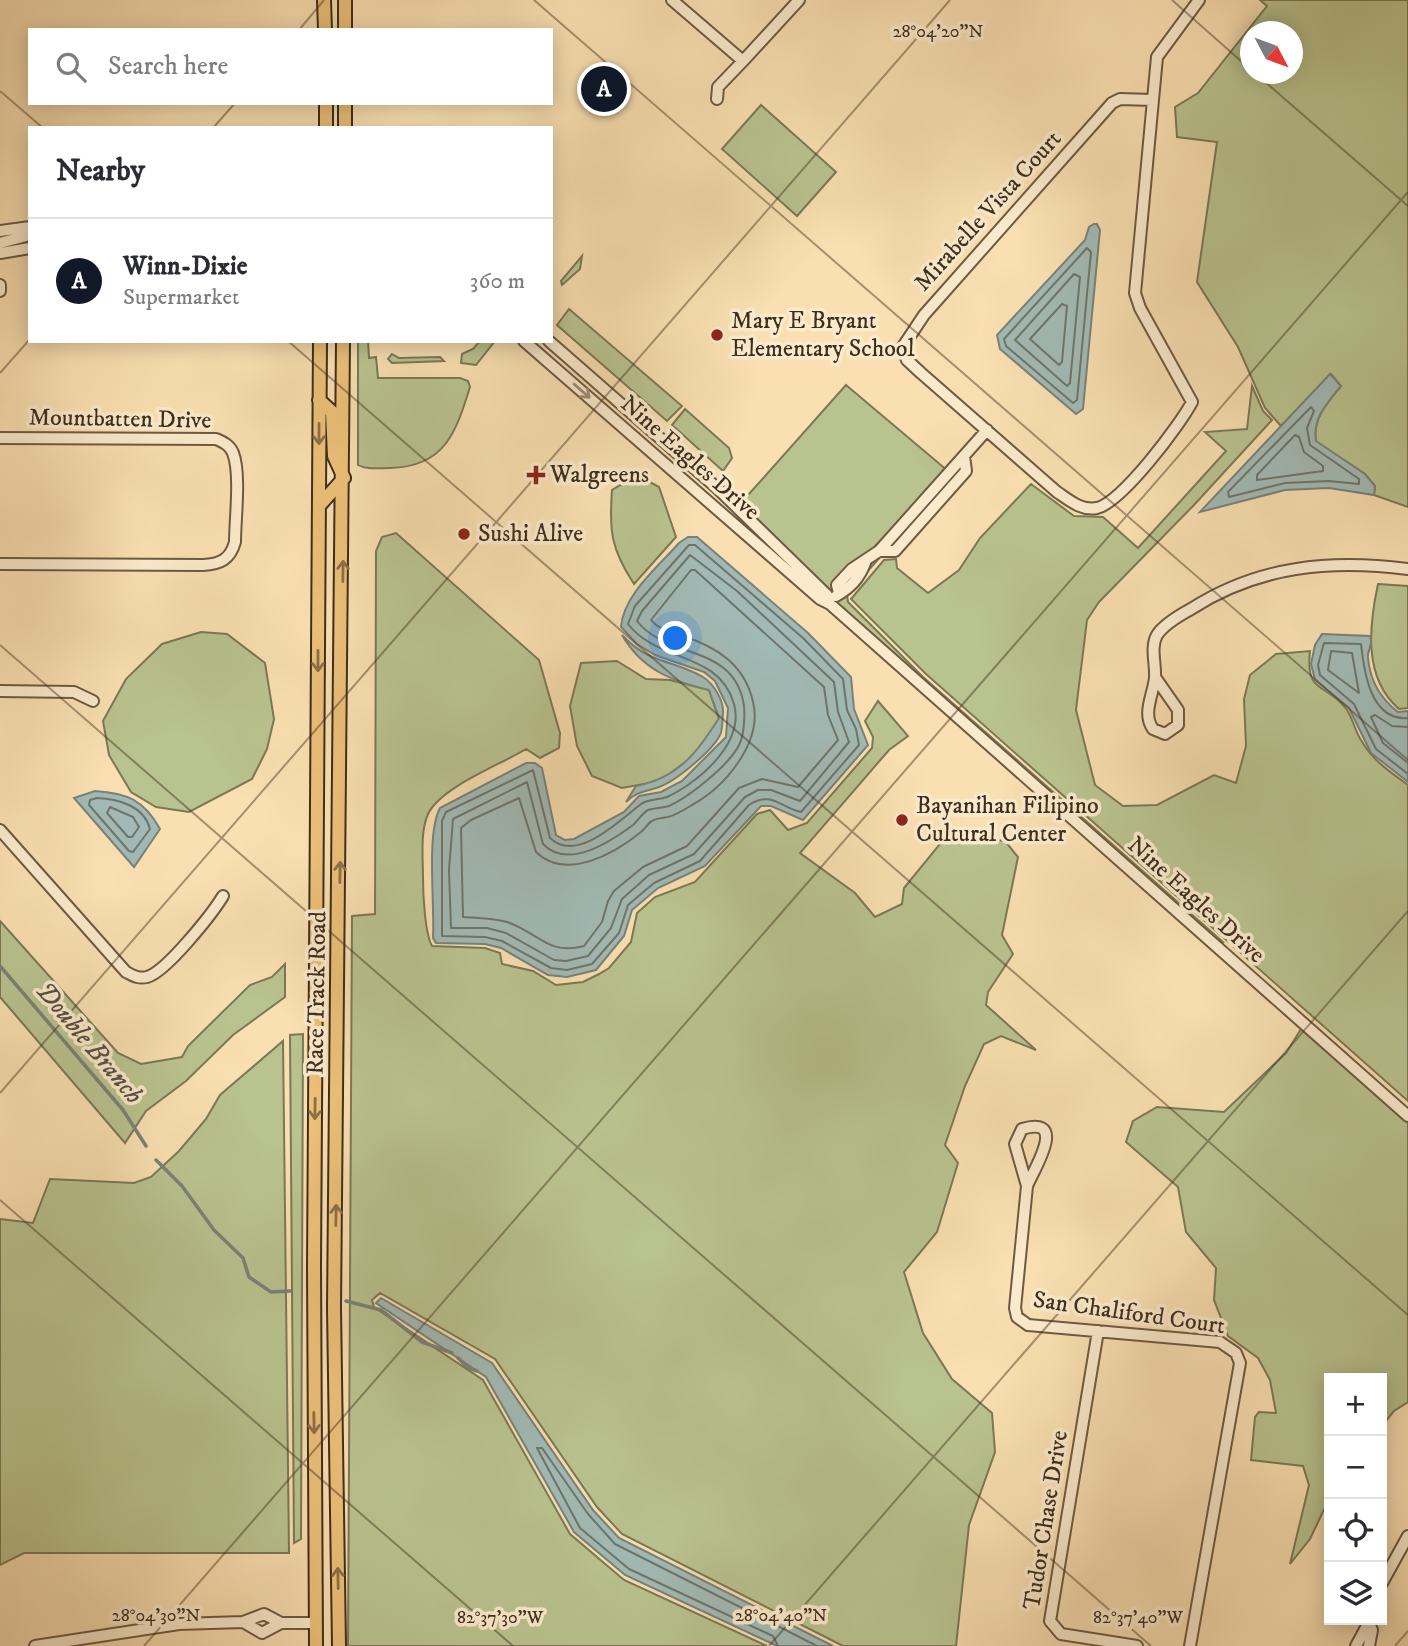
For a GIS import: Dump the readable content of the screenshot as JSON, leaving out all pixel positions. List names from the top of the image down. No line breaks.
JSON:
{"streets":{"main road":["Race Track Road"],"street":["Mirabelle Vista Court","Mountbatten Drive","Nine Eagles Drive","San Chaliford Court","Tudor Chase Drive"]},"crossings":[["San Chaliford Court","Tudor Chase Drive"]],"water":["Double Branch"],"places":{"other":["Mary E Bryant Elementary School","Sushi Alive","Bayanihan Filipino Cultural Center"],"health":["Walgreens"]},"north":"bottom right","page":{"search":"Search here","pins":"A","heading":"Nearby","list":[{"mark":"A","name":"Winn-Dixie","note":"Supermarket","value":"360 m"}],"map_buttons":["+","−"]},"coordinates":["28°04'20\"N","28°04'30\"N","28°04'40\"N","82°37'30\"W","82°37'40\"W"]}
